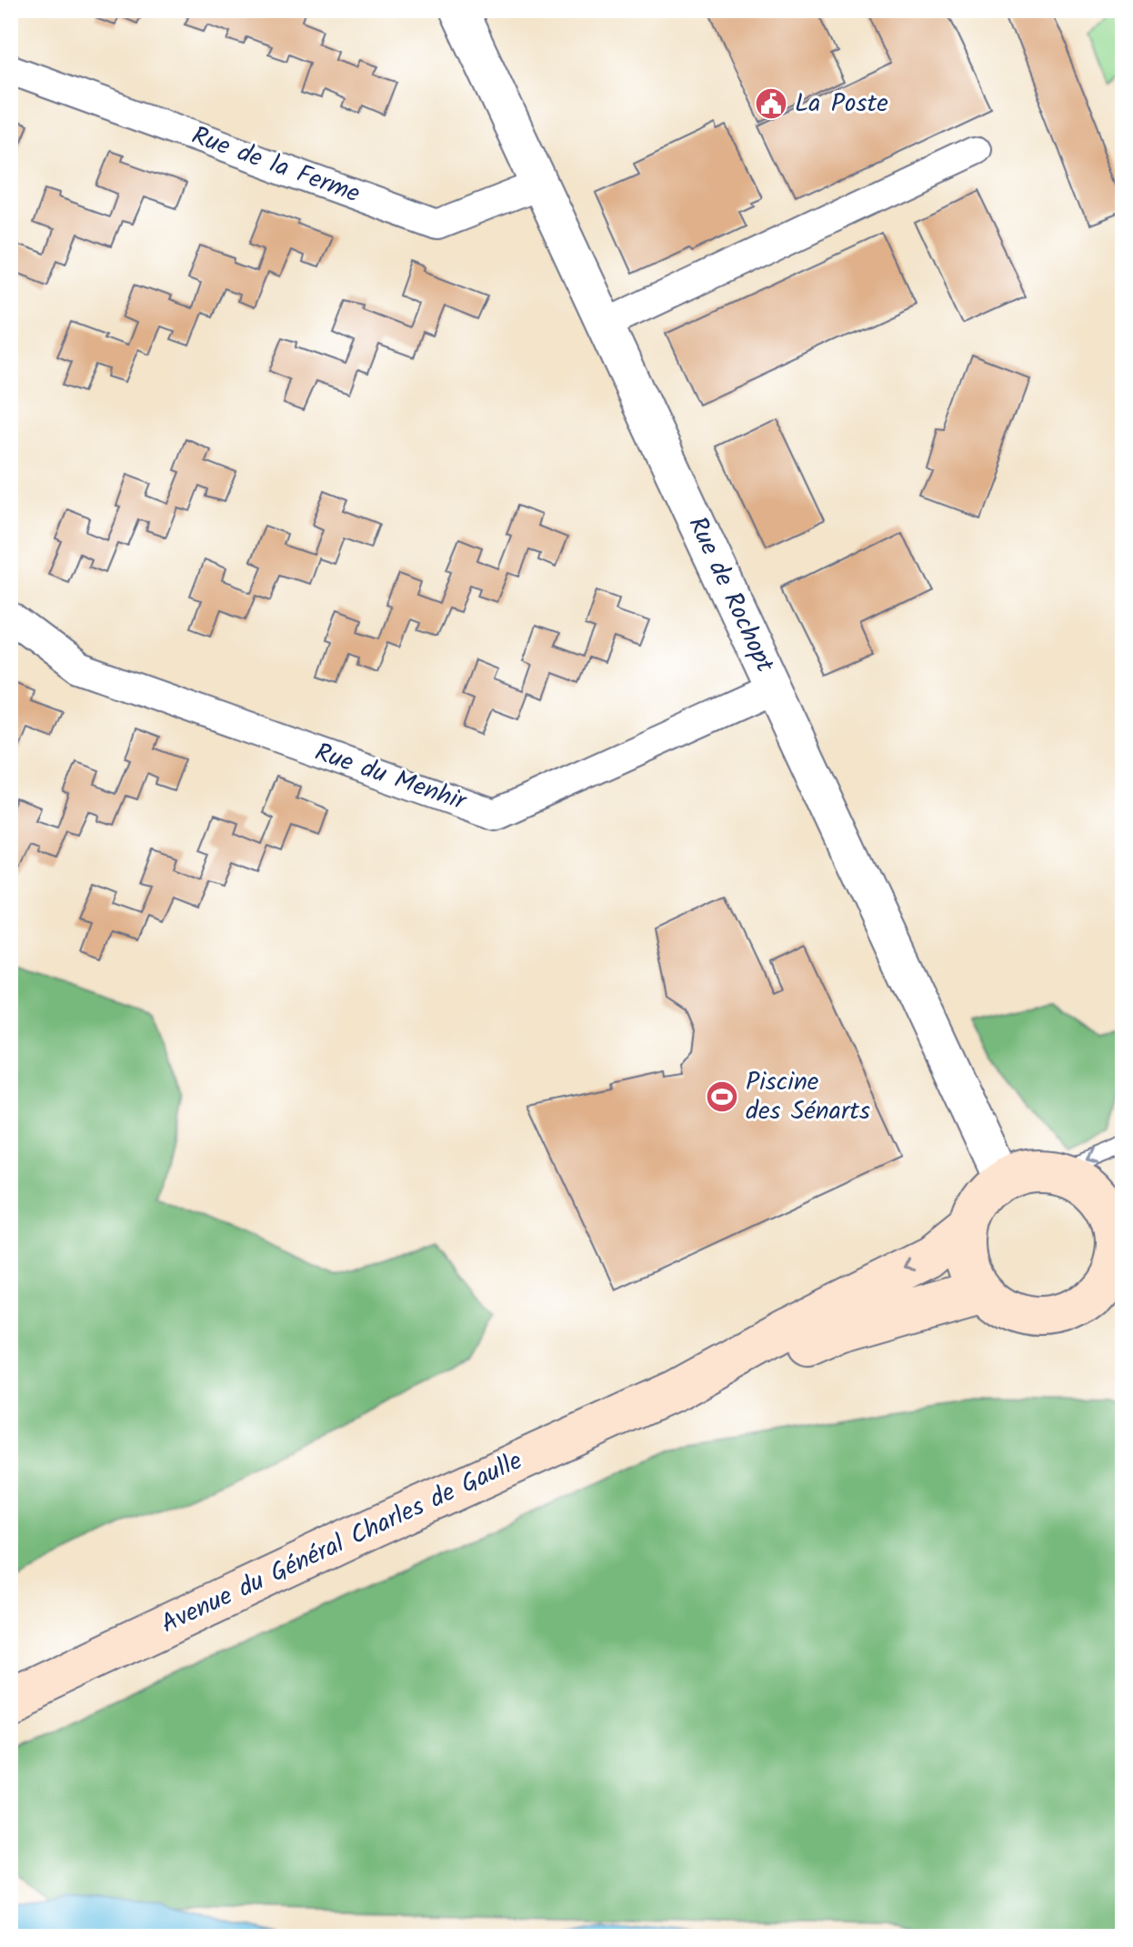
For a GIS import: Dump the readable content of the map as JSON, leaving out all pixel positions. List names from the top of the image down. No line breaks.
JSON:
{"streets":{"main road":["Avenue du Général Charles de Gaulle"],"street":["Rue de la Ferme","Rue de Rochopt","Rue du Menhir"]},"crossings":[["Rue de la Ferme","Rue de Rochopt"],["Rue de Rochopt","Rue du Menhir"],["Rue de Rochopt","Avenue du Général Charles de Gaulle"]],"places":{"public building":["La Poste"],"sports":["Piscine des Sénarts"]}}
